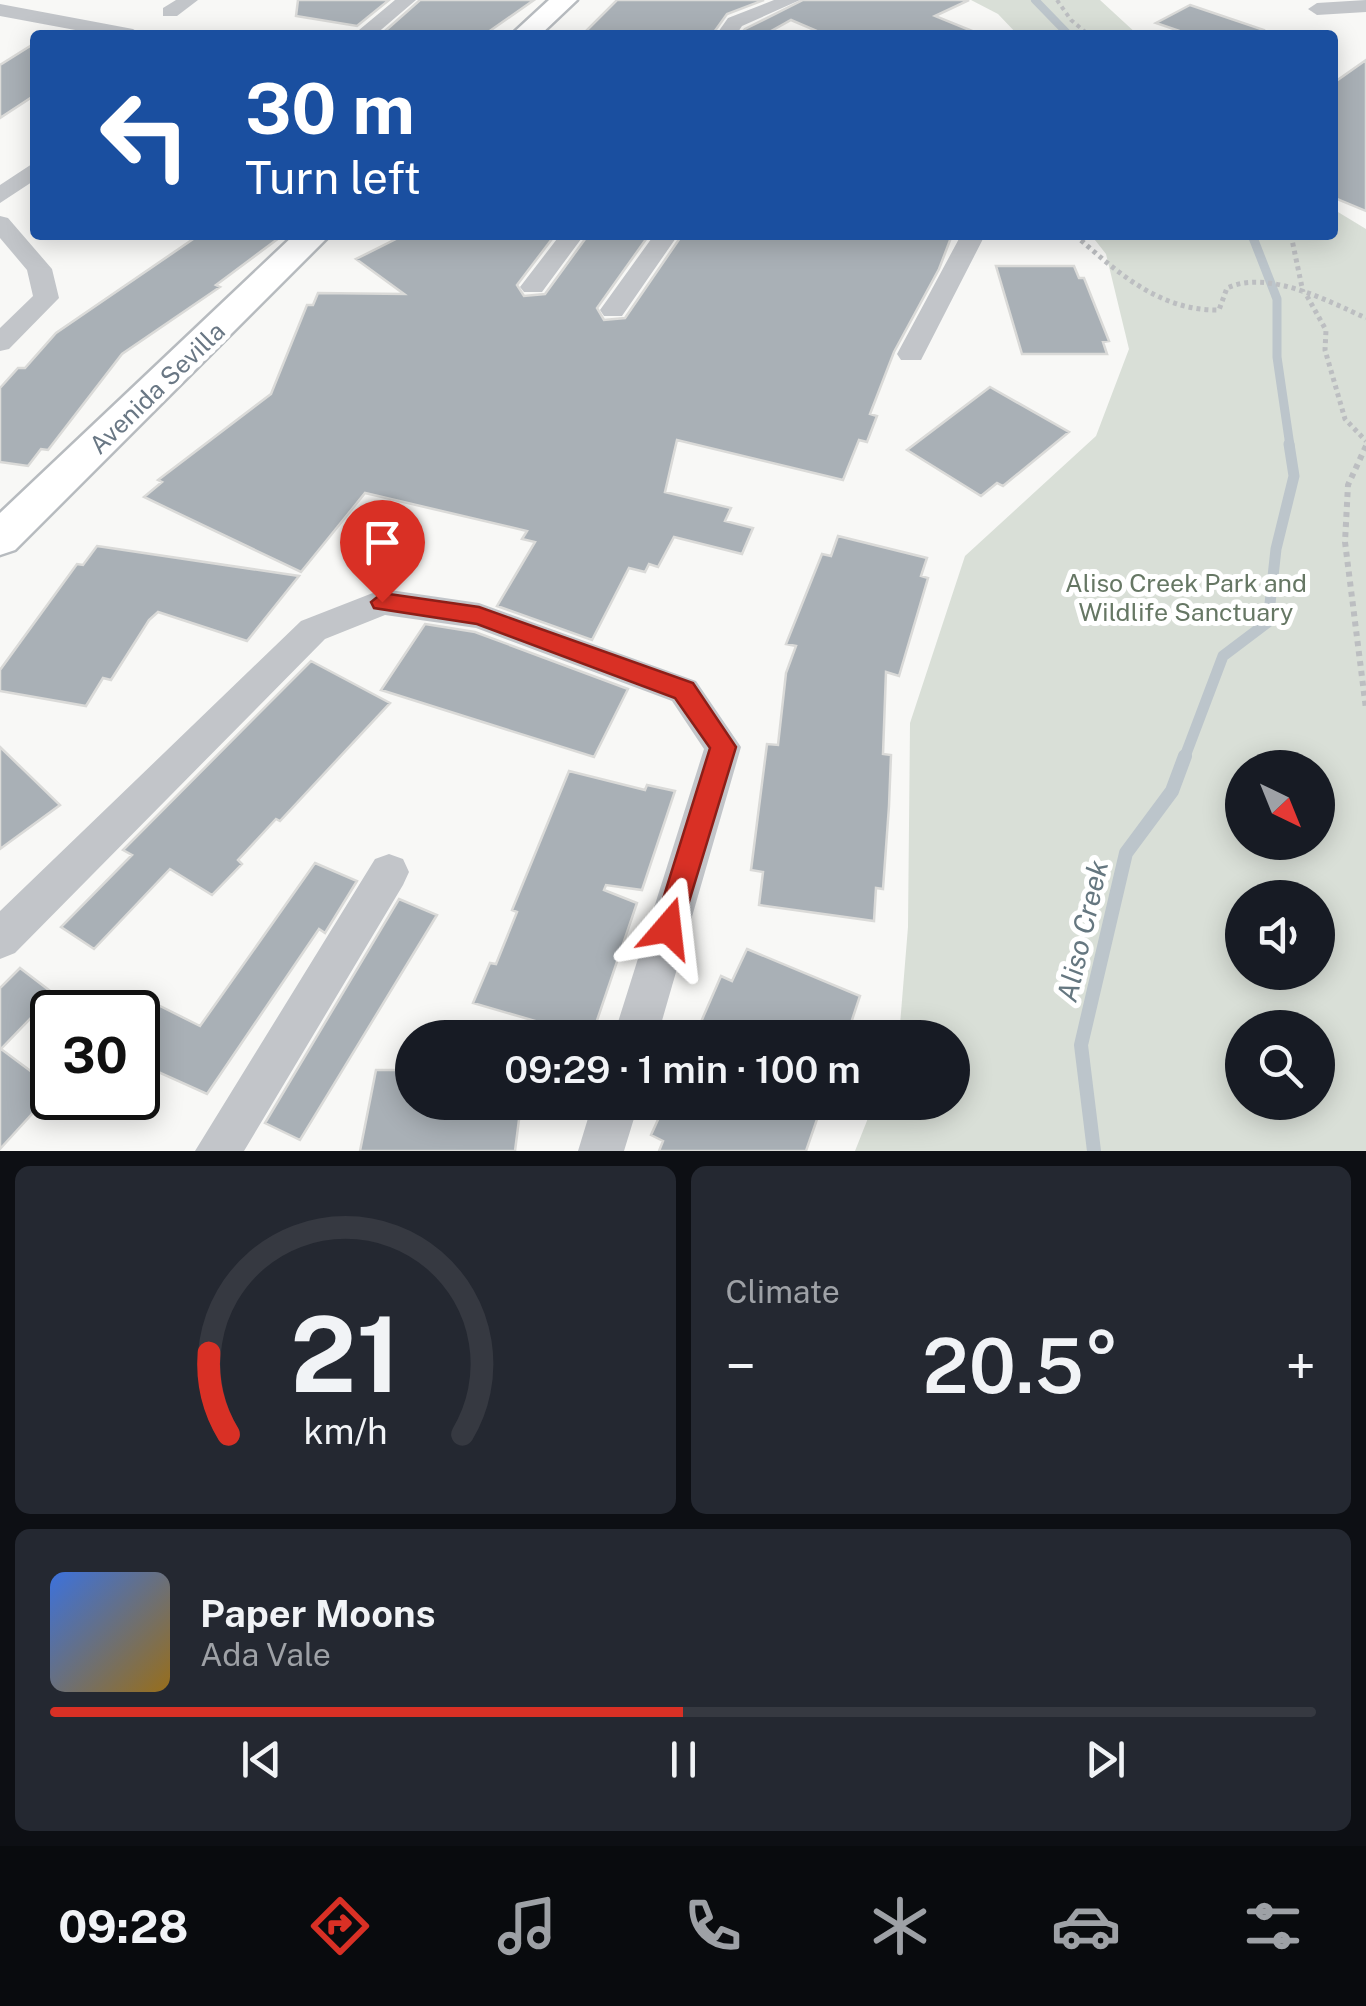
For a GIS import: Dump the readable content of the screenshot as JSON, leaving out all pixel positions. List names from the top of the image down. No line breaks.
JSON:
{"streets":{"street":["Avenida Sevilla"]},"water":["Aliso Creek"],"parks":["Aliso Creek Park and Wildlife Sanctuary"],"north":"bottom right","page":{"turn":["30 m","Turn left"],"limit":"30","trip":"09:29 · 1 min · 100 m","tile":"Climate","heat":["−","20.5°","+"],"song":["Paper Moons","Ada Vale"],"tabs":"09:28","gauge":["21","km/h"]}}
